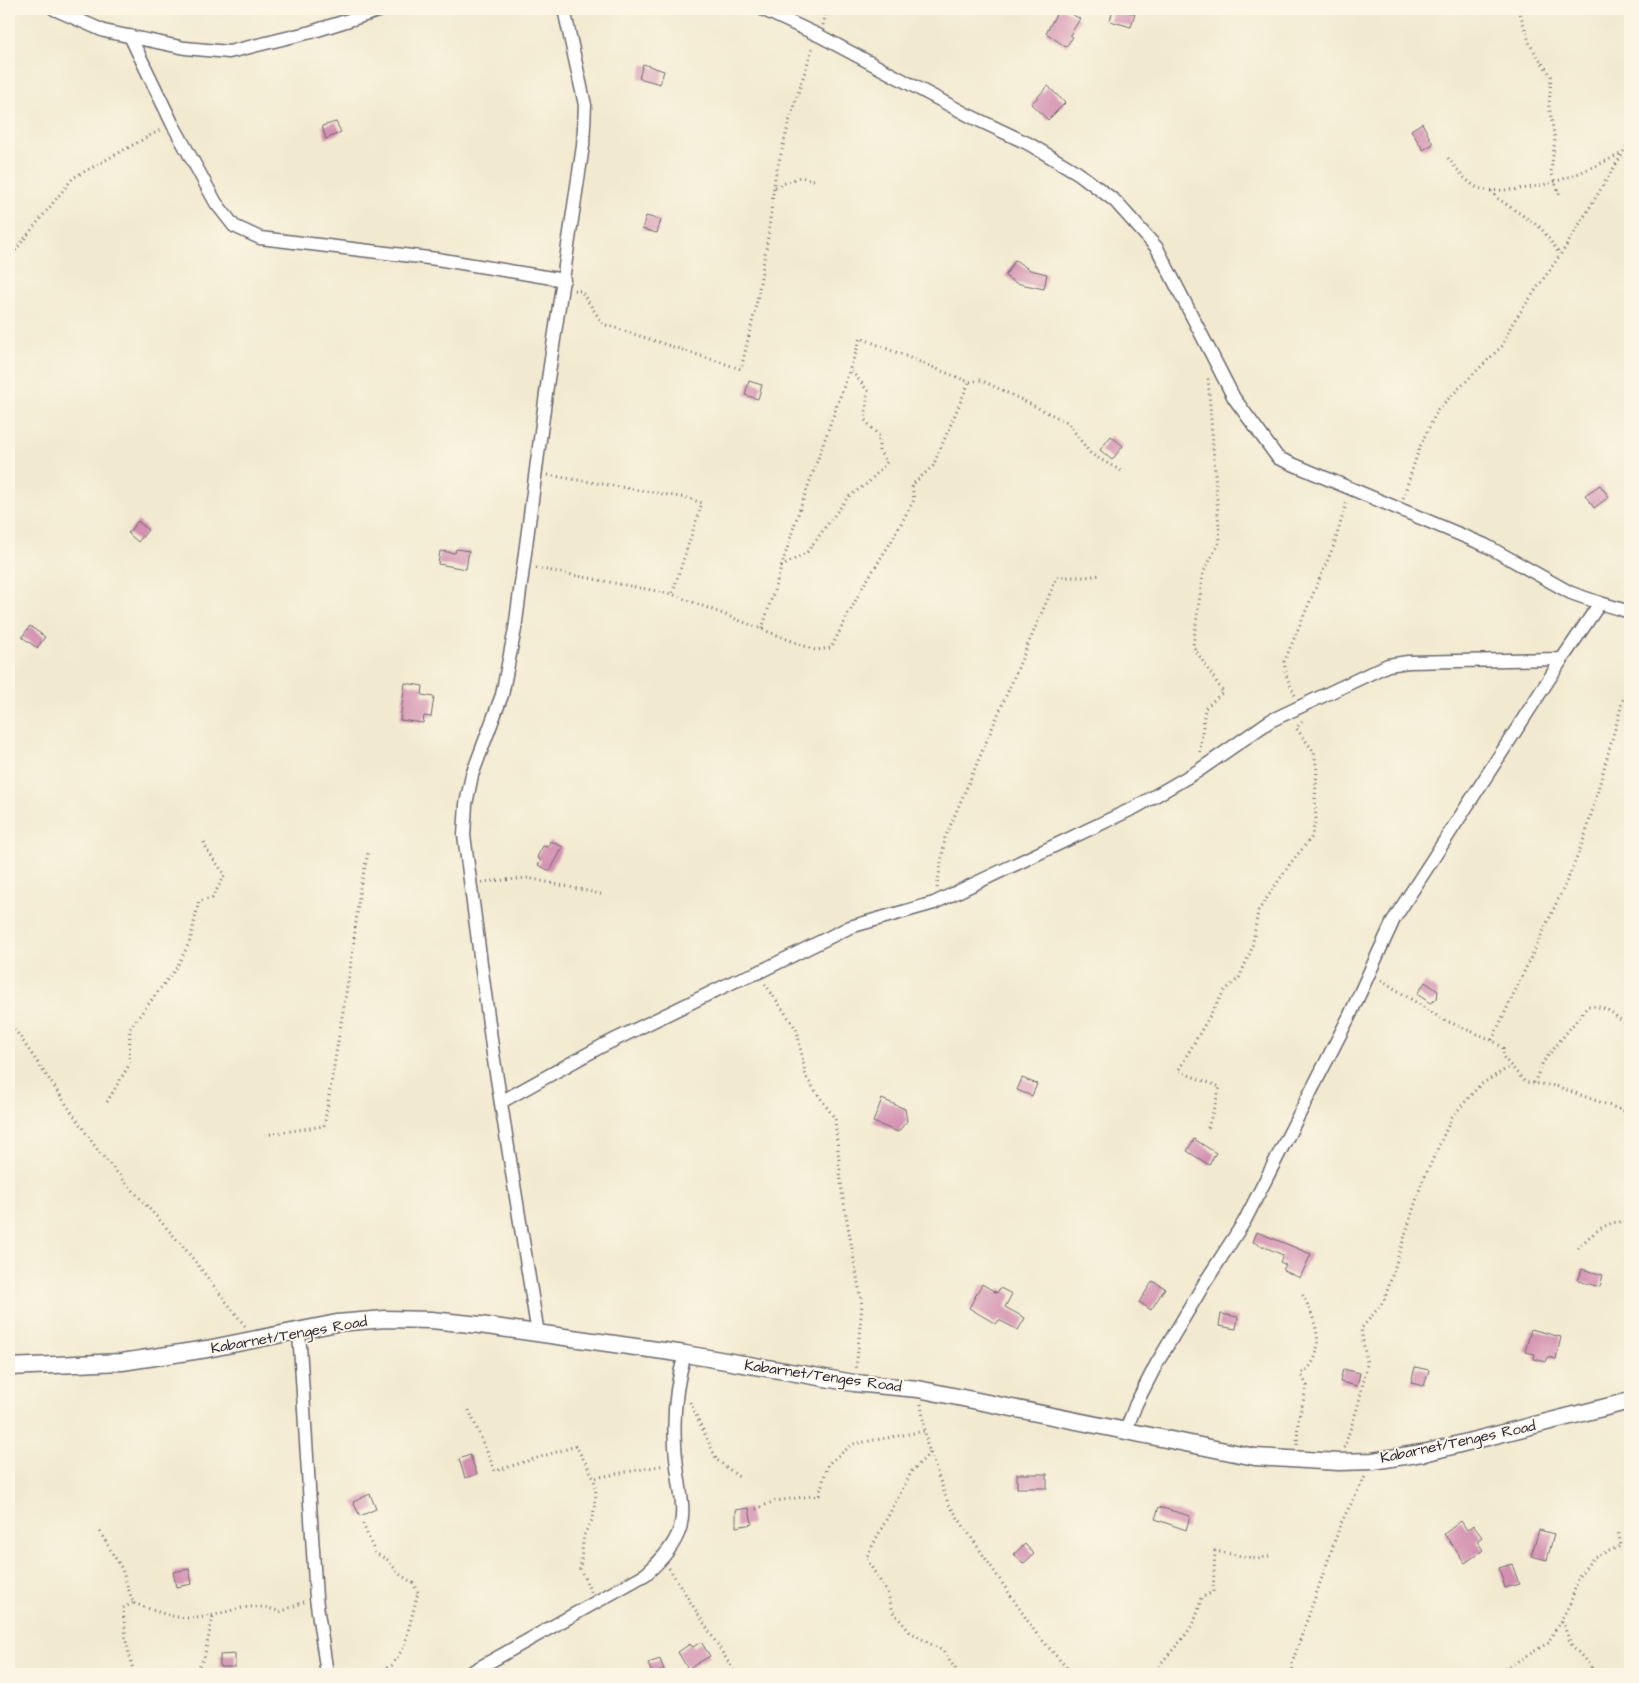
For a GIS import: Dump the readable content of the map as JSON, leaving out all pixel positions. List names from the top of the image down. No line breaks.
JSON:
{"streets":{"street":["Kabarnet/Tenges Road"]}}
